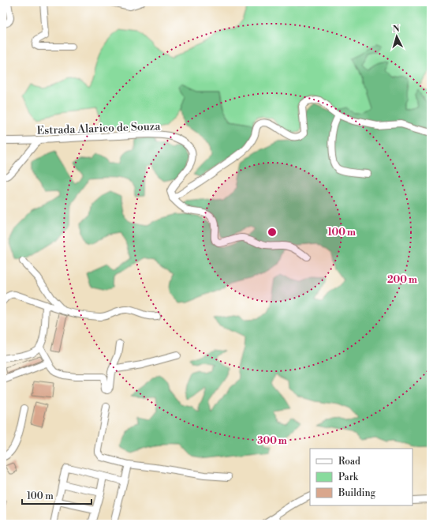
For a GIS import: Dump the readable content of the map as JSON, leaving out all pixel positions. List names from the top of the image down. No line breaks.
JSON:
{"streets":{"street":["Estrada Alarico de Souza"]},"legend":["Road","Park","Building"],"scale_bar":"100 m","north":"top","rings":["100 m","200 m","300 m"]}
